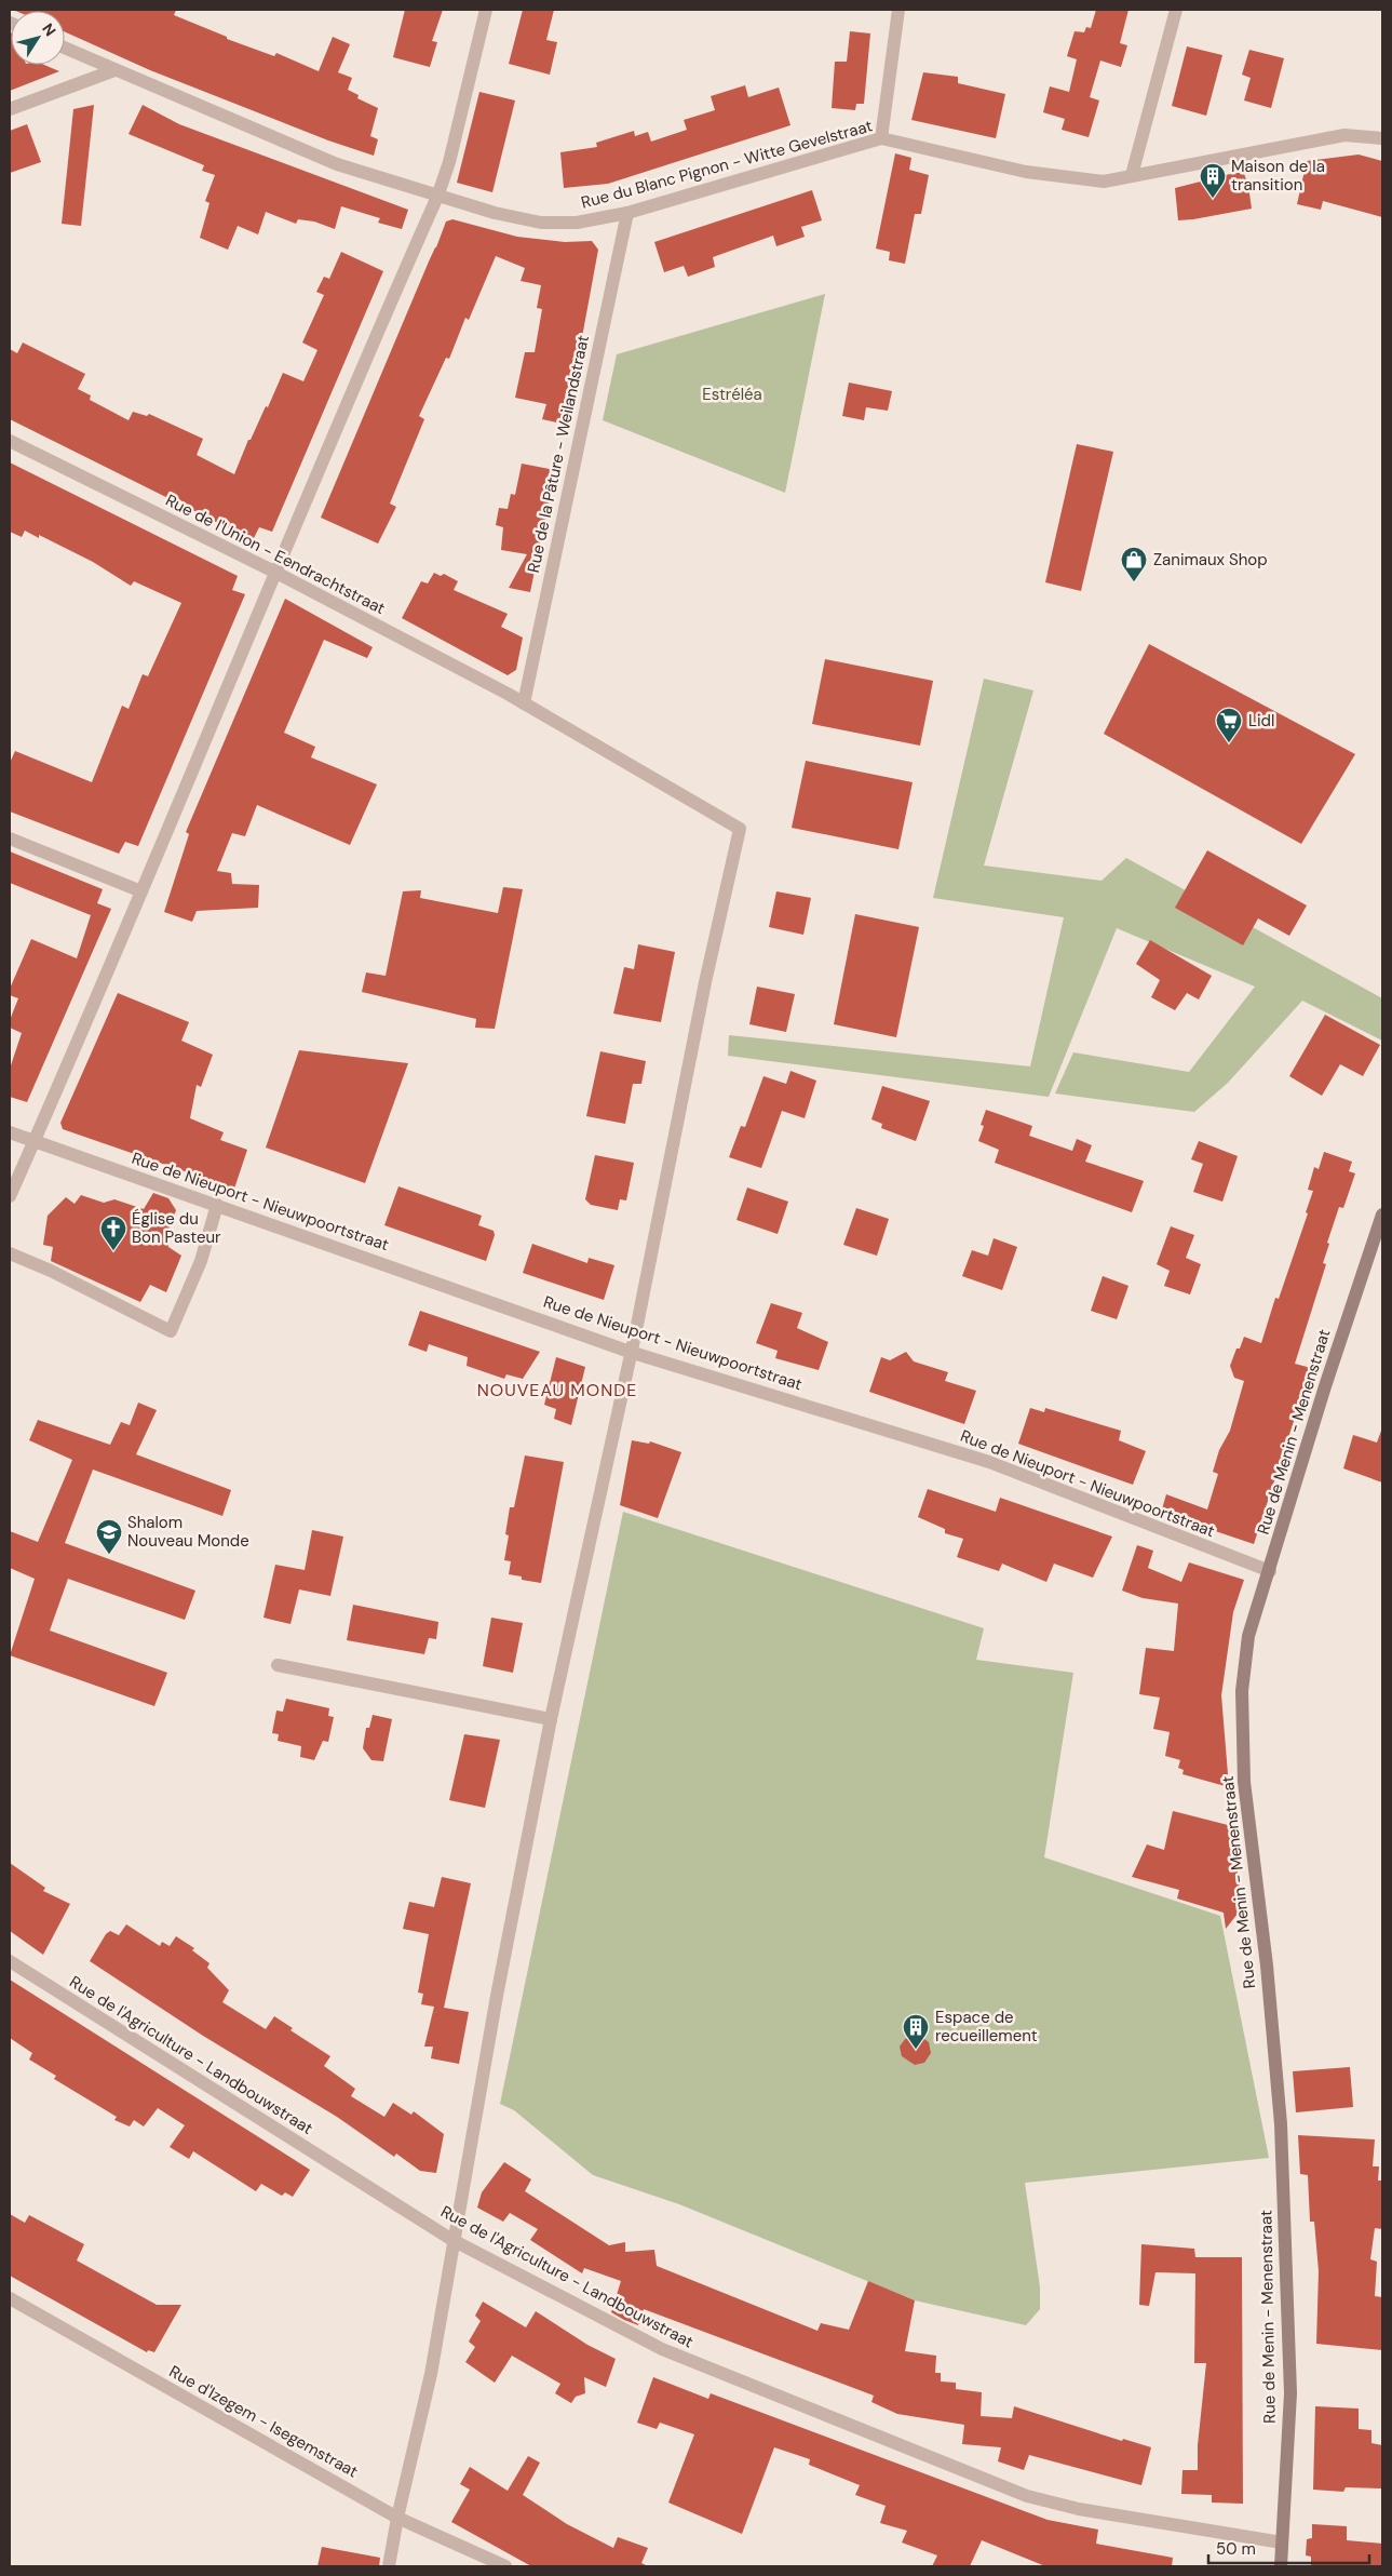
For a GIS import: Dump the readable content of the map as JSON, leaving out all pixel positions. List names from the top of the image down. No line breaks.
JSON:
{"streets":{"street":["Rue du Blanc Pignon - Witte Gevelstraat","Rue de la Pâture - Weilandstraat","Rue de l'Union - Eendrachtstraat","Rue de Nieuport - Nieuwpoortstraat","Rue de Menin - Menenstraat","Rue de l'Agriculture - Landbouwstraat","Rue d'Izegem - Isegemstraat"]},"crossings":[["Rue du Blanc Pignon - Witte Gevelstraat","Rue de la Pâture - Weilandstraat"],["Rue de la Pâture - Weilandstraat","Rue de l'Union - Eendrachtstraat"],["Rue de l'Union - Eendrachtstraat","Rue de Nieuport - Nieuwpoortstraat"],["Rue de Nieuport - Nieuwpoortstraat","Rue de Menin - Menenstraat"],["Rue de Menin - Menenstraat","Rue de l'Agriculture - Landbouwstraat"]],"districts":["NOUVEAU MONDE"],"parks":["Estréléa"],"places":{"building":["Maison de la transition","Espace de recueillement"],"shop":["Zanimaux Shop"],"supermarket":["Lidl"],"church":["Église du Bon Pasteur"],"school or university":["Shalom Nouveau Monde"]},"scale_bar":"50 m","north":"top right"}
